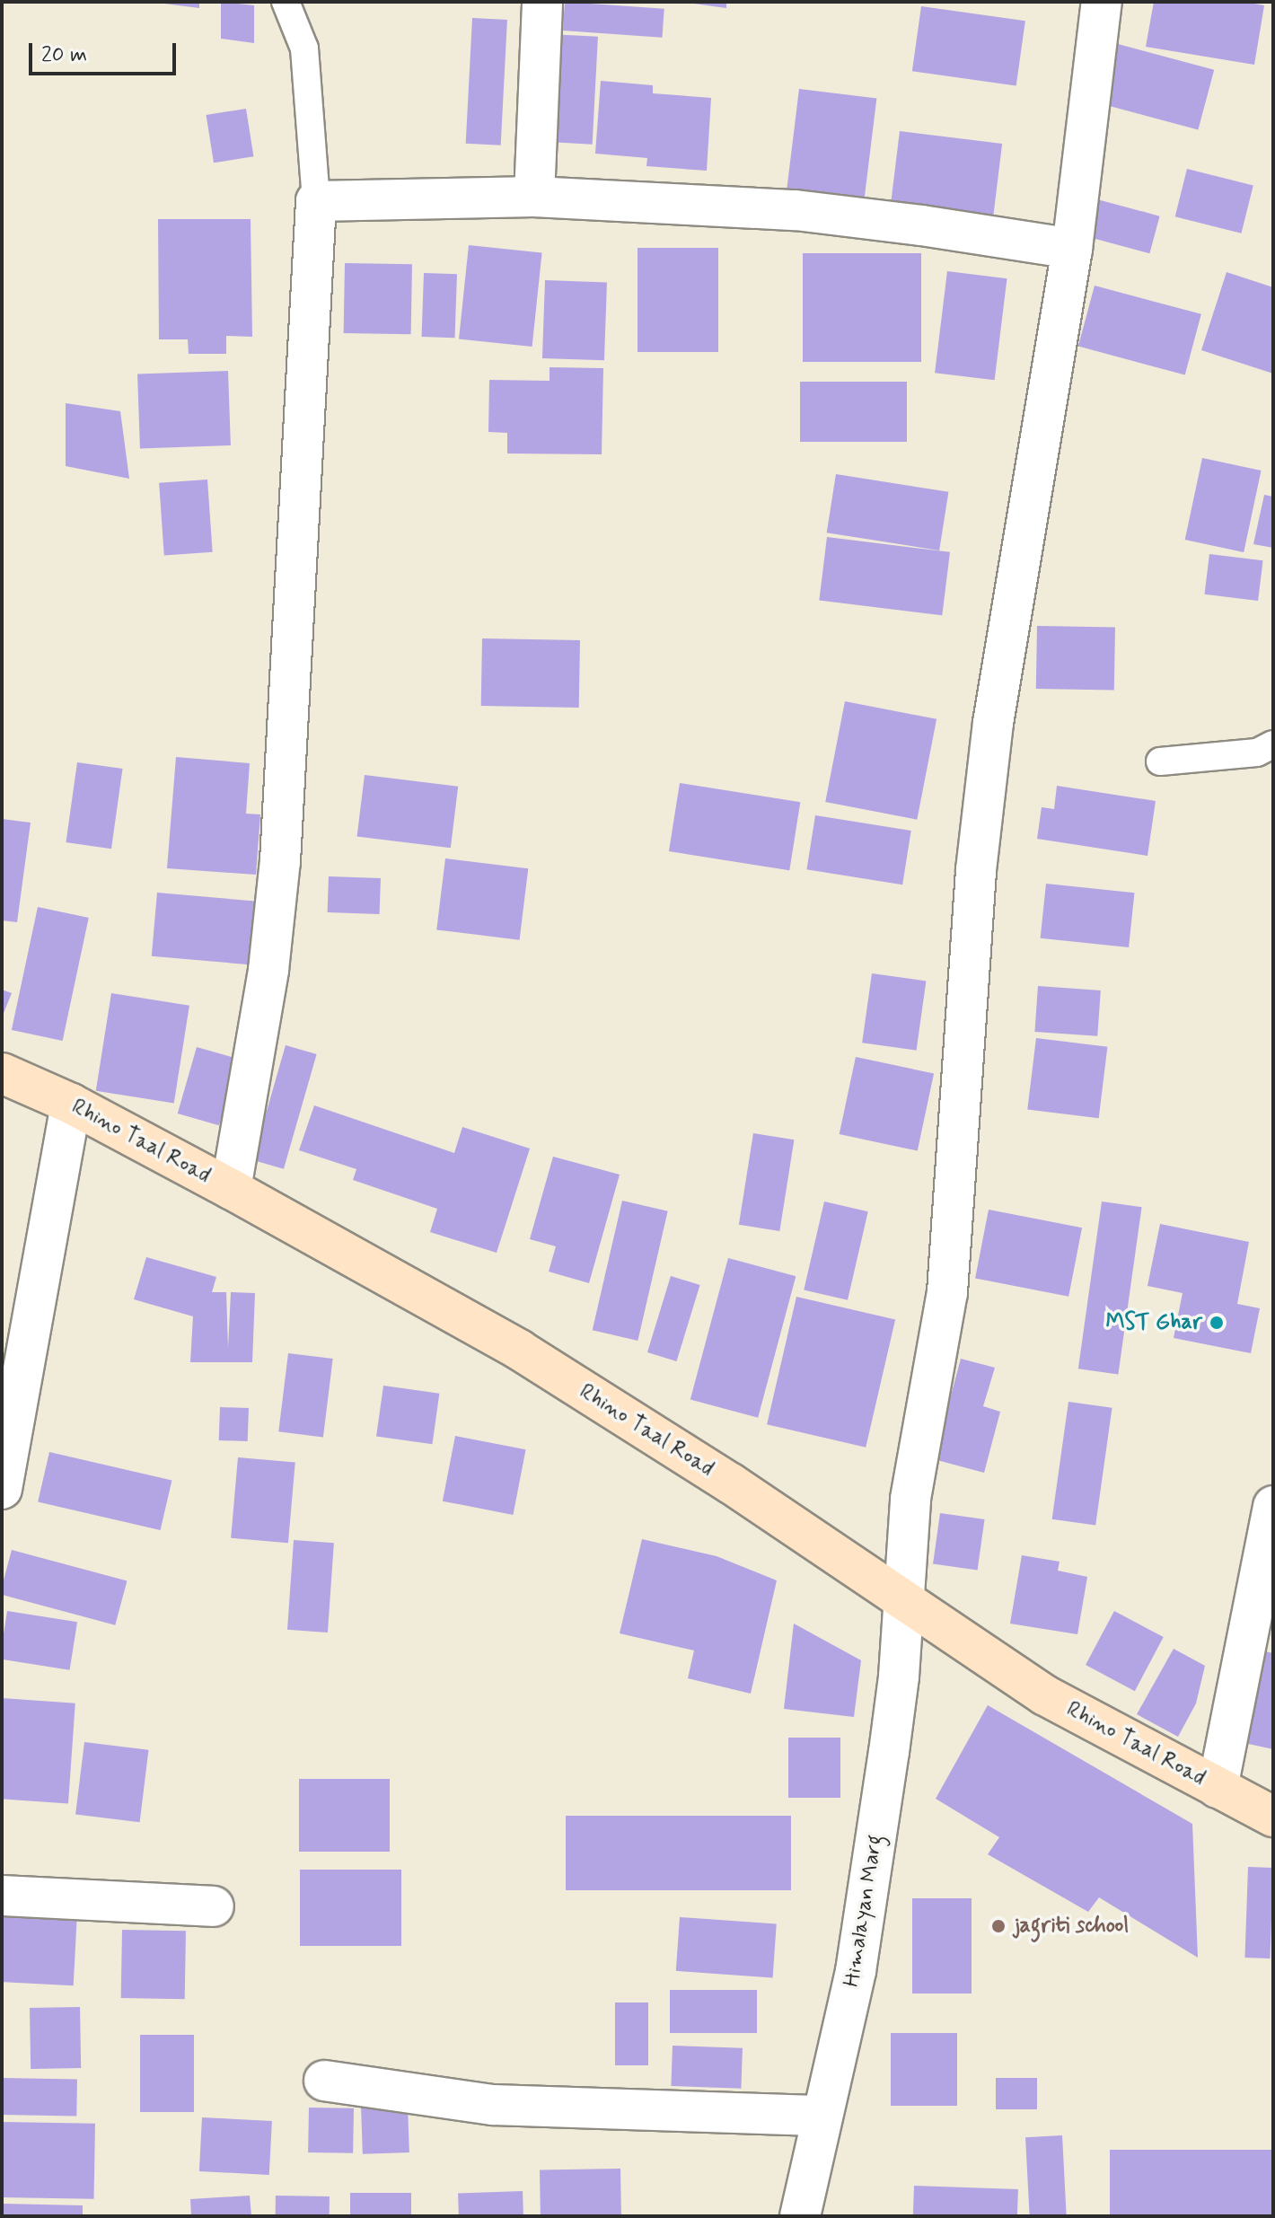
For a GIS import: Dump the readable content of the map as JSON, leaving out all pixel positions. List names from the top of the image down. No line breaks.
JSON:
{"streets":{"street":["Rhino Taal Road","Himalayan Marg"]},"crossings":[["Rhino Taal Road","Himalayan Marg"]],"places":["MST Ghar","jagriti school"],"scale_bar":"20 m"}
